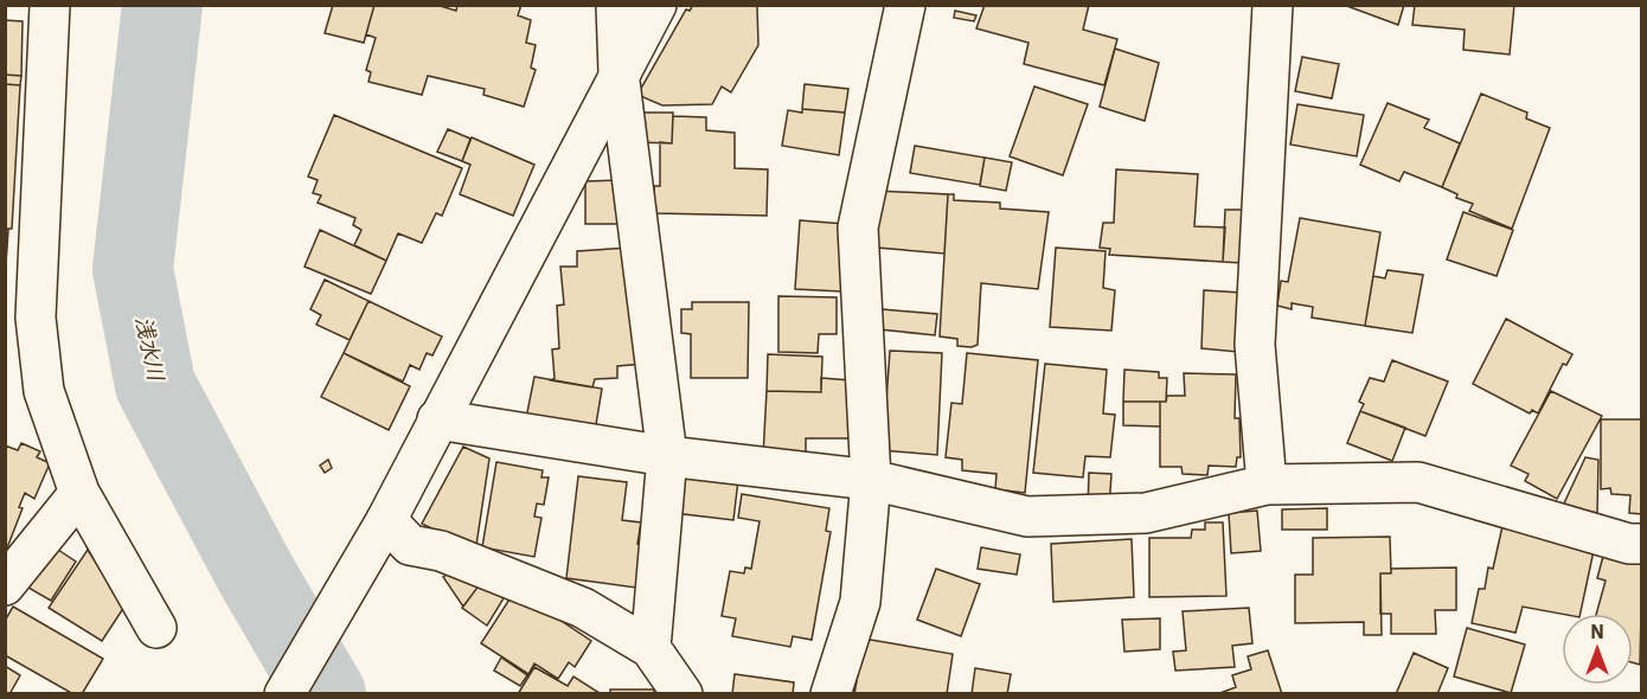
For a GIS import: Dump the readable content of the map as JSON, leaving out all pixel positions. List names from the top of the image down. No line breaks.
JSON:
{"water":["浅水川"],"north":"top"}
